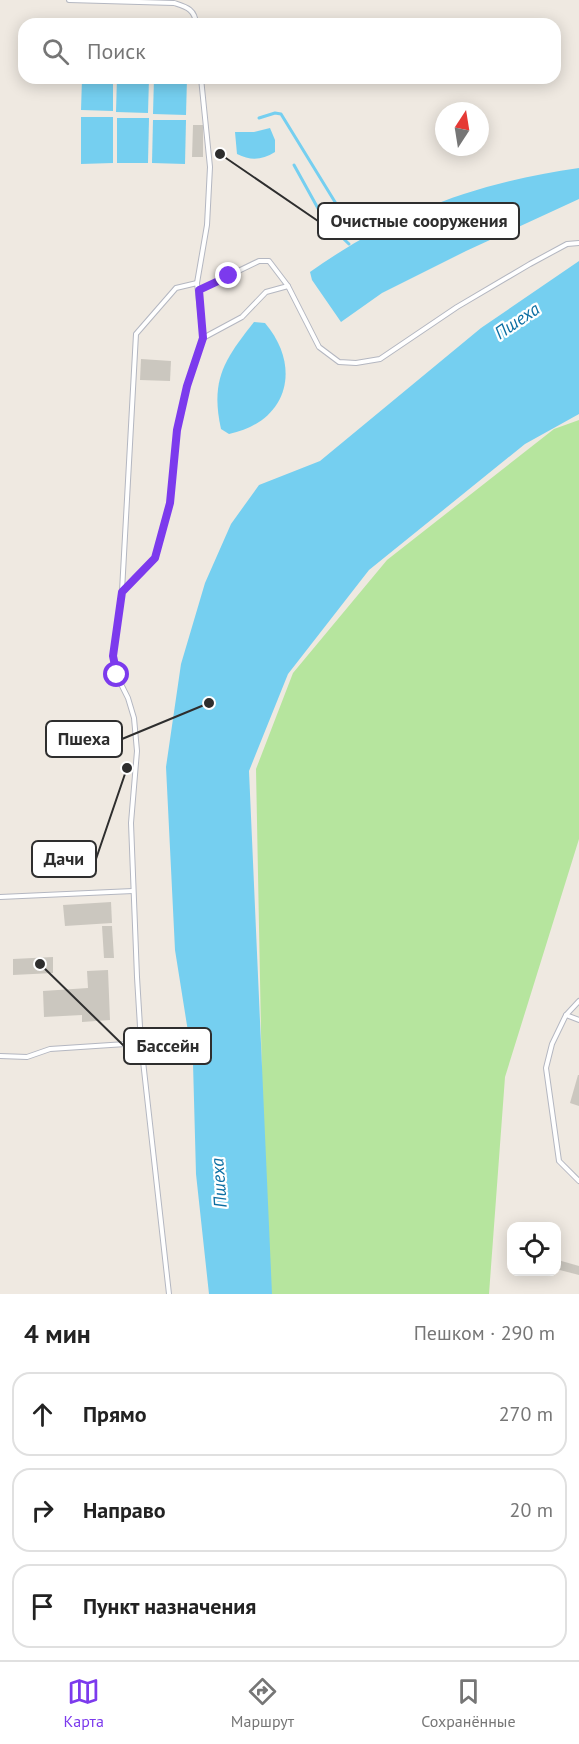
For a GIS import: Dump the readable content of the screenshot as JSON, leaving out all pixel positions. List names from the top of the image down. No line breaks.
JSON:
{"water":["Пшеха"],"places":["Очистные сооружения","Пшеха","Дачи","Бассейн"],"north":"top","page":{"search":"Поиск","heading":["4 мин","Пешком · 290 m"],"list":[["Прямо","270 m"],["Направо","20 m"],"Пункт назначения"],"nav":["Карта","Маршрут","Сохранённые"]}}
